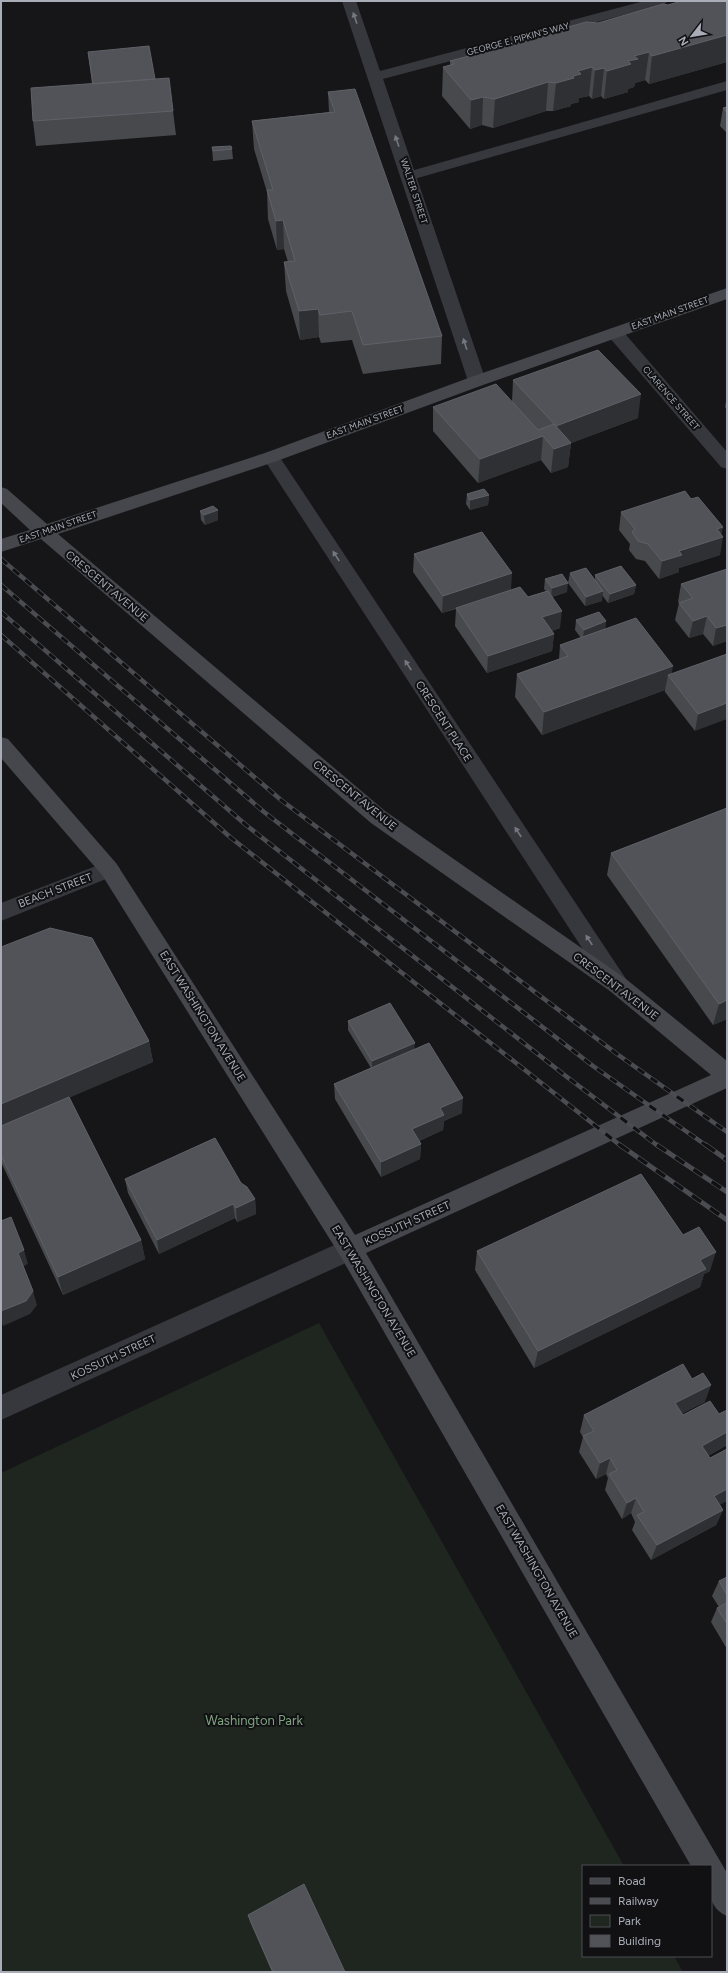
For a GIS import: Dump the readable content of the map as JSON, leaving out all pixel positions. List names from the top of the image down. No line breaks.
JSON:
{"streets":{"main road":["EAST MAIN STREET","CRESCENT AVENUE","EAST WASHINGTON AVENUE","KOSSUTH STREET"],"street":["GEORGE E. PIPKIN'S WAY","WALTER STREET","CLARENCE STREET","CRESCENT PLACE","BEACH STREET"]},"crossings":[["GEORGE E. PIPKIN'S WAY","WALTER STREET"],["WALTER STREET","EAST MAIN STREET"],["EAST MAIN STREET","CLARENCE STREET"],["EAST MAIN STREET","CRESCENT AVENUE"],["EAST MAIN STREET","CRESCENT PLACE"],["CRESCENT AVENUE","CRESCENT PLACE"],["BEACH STREET","EAST WASHINGTON AVENUE"],["EAST WASHINGTON AVENUE","KOSSUTH STREET"]],"one_way":["WALTER STREET","CRESCENT PLACE"],"parks":["Washington Park"],"legend":["Road","Railway","Park","Building"],"north":"bottom left"}
